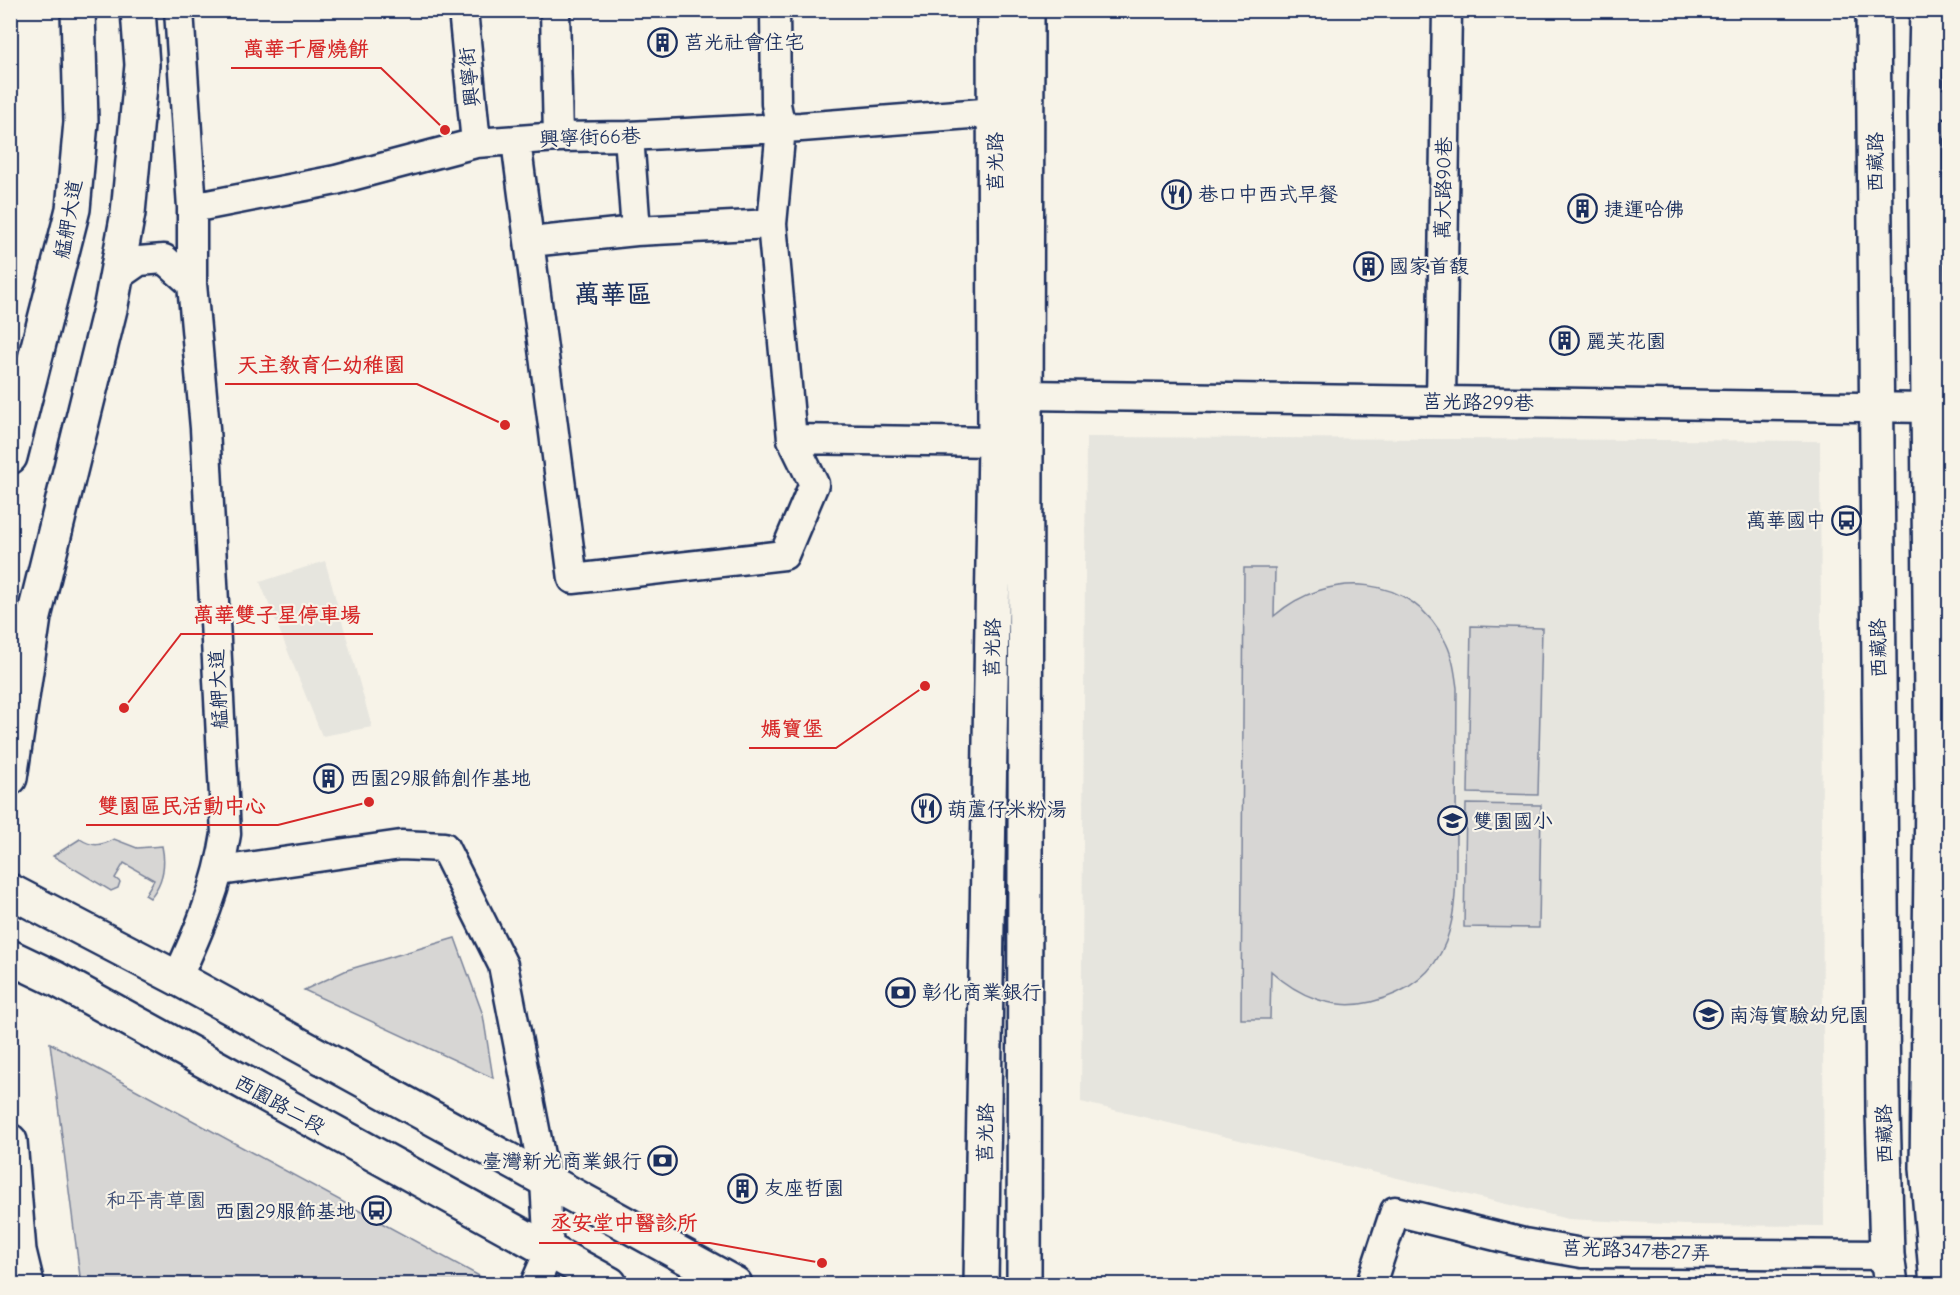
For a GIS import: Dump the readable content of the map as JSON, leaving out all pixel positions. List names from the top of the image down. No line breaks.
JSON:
{"streets":{"street":["興寧街","興寧街66巷","莒光路","西藏路","萬大路90巷","艋舺大道","莒光路299巷","西園路二段","莒光路347巷27弄"]},"crossings":[["興寧街","興寧街66巷"],["興寧街66巷","莒光路"],["興寧街66巷","艋舺大道"],["莒光路","莒光路299巷"],["西藏路","莒光路299巷"],["西藏路","莒光路347巷27弄"],["萬大路90巷","莒光路299巷"]],"districts":["萬華區"],"parks":["和平青草園"],"places":{"building":["莒光社會住宅","捷運哈佛","國家首馥","麗芙花園","西園29服飾創作基地","友座哲園"],"other":["萬華千層燒餅","天主教育仁幼稚園","媽寶堡","萬華雙子星停車場","雙園區民活動中心","丞安堂中醫診所"],"restaurant":["巷口中西式早餐","葫蘆仔米粉湯"],"bus stop":["萬華國中","西園29服飾基地"],"school or university":["雙園國小","南海實驗幼兒園"],"bank":["彰化商業銀行","臺灣新光商業銀行"]}}
